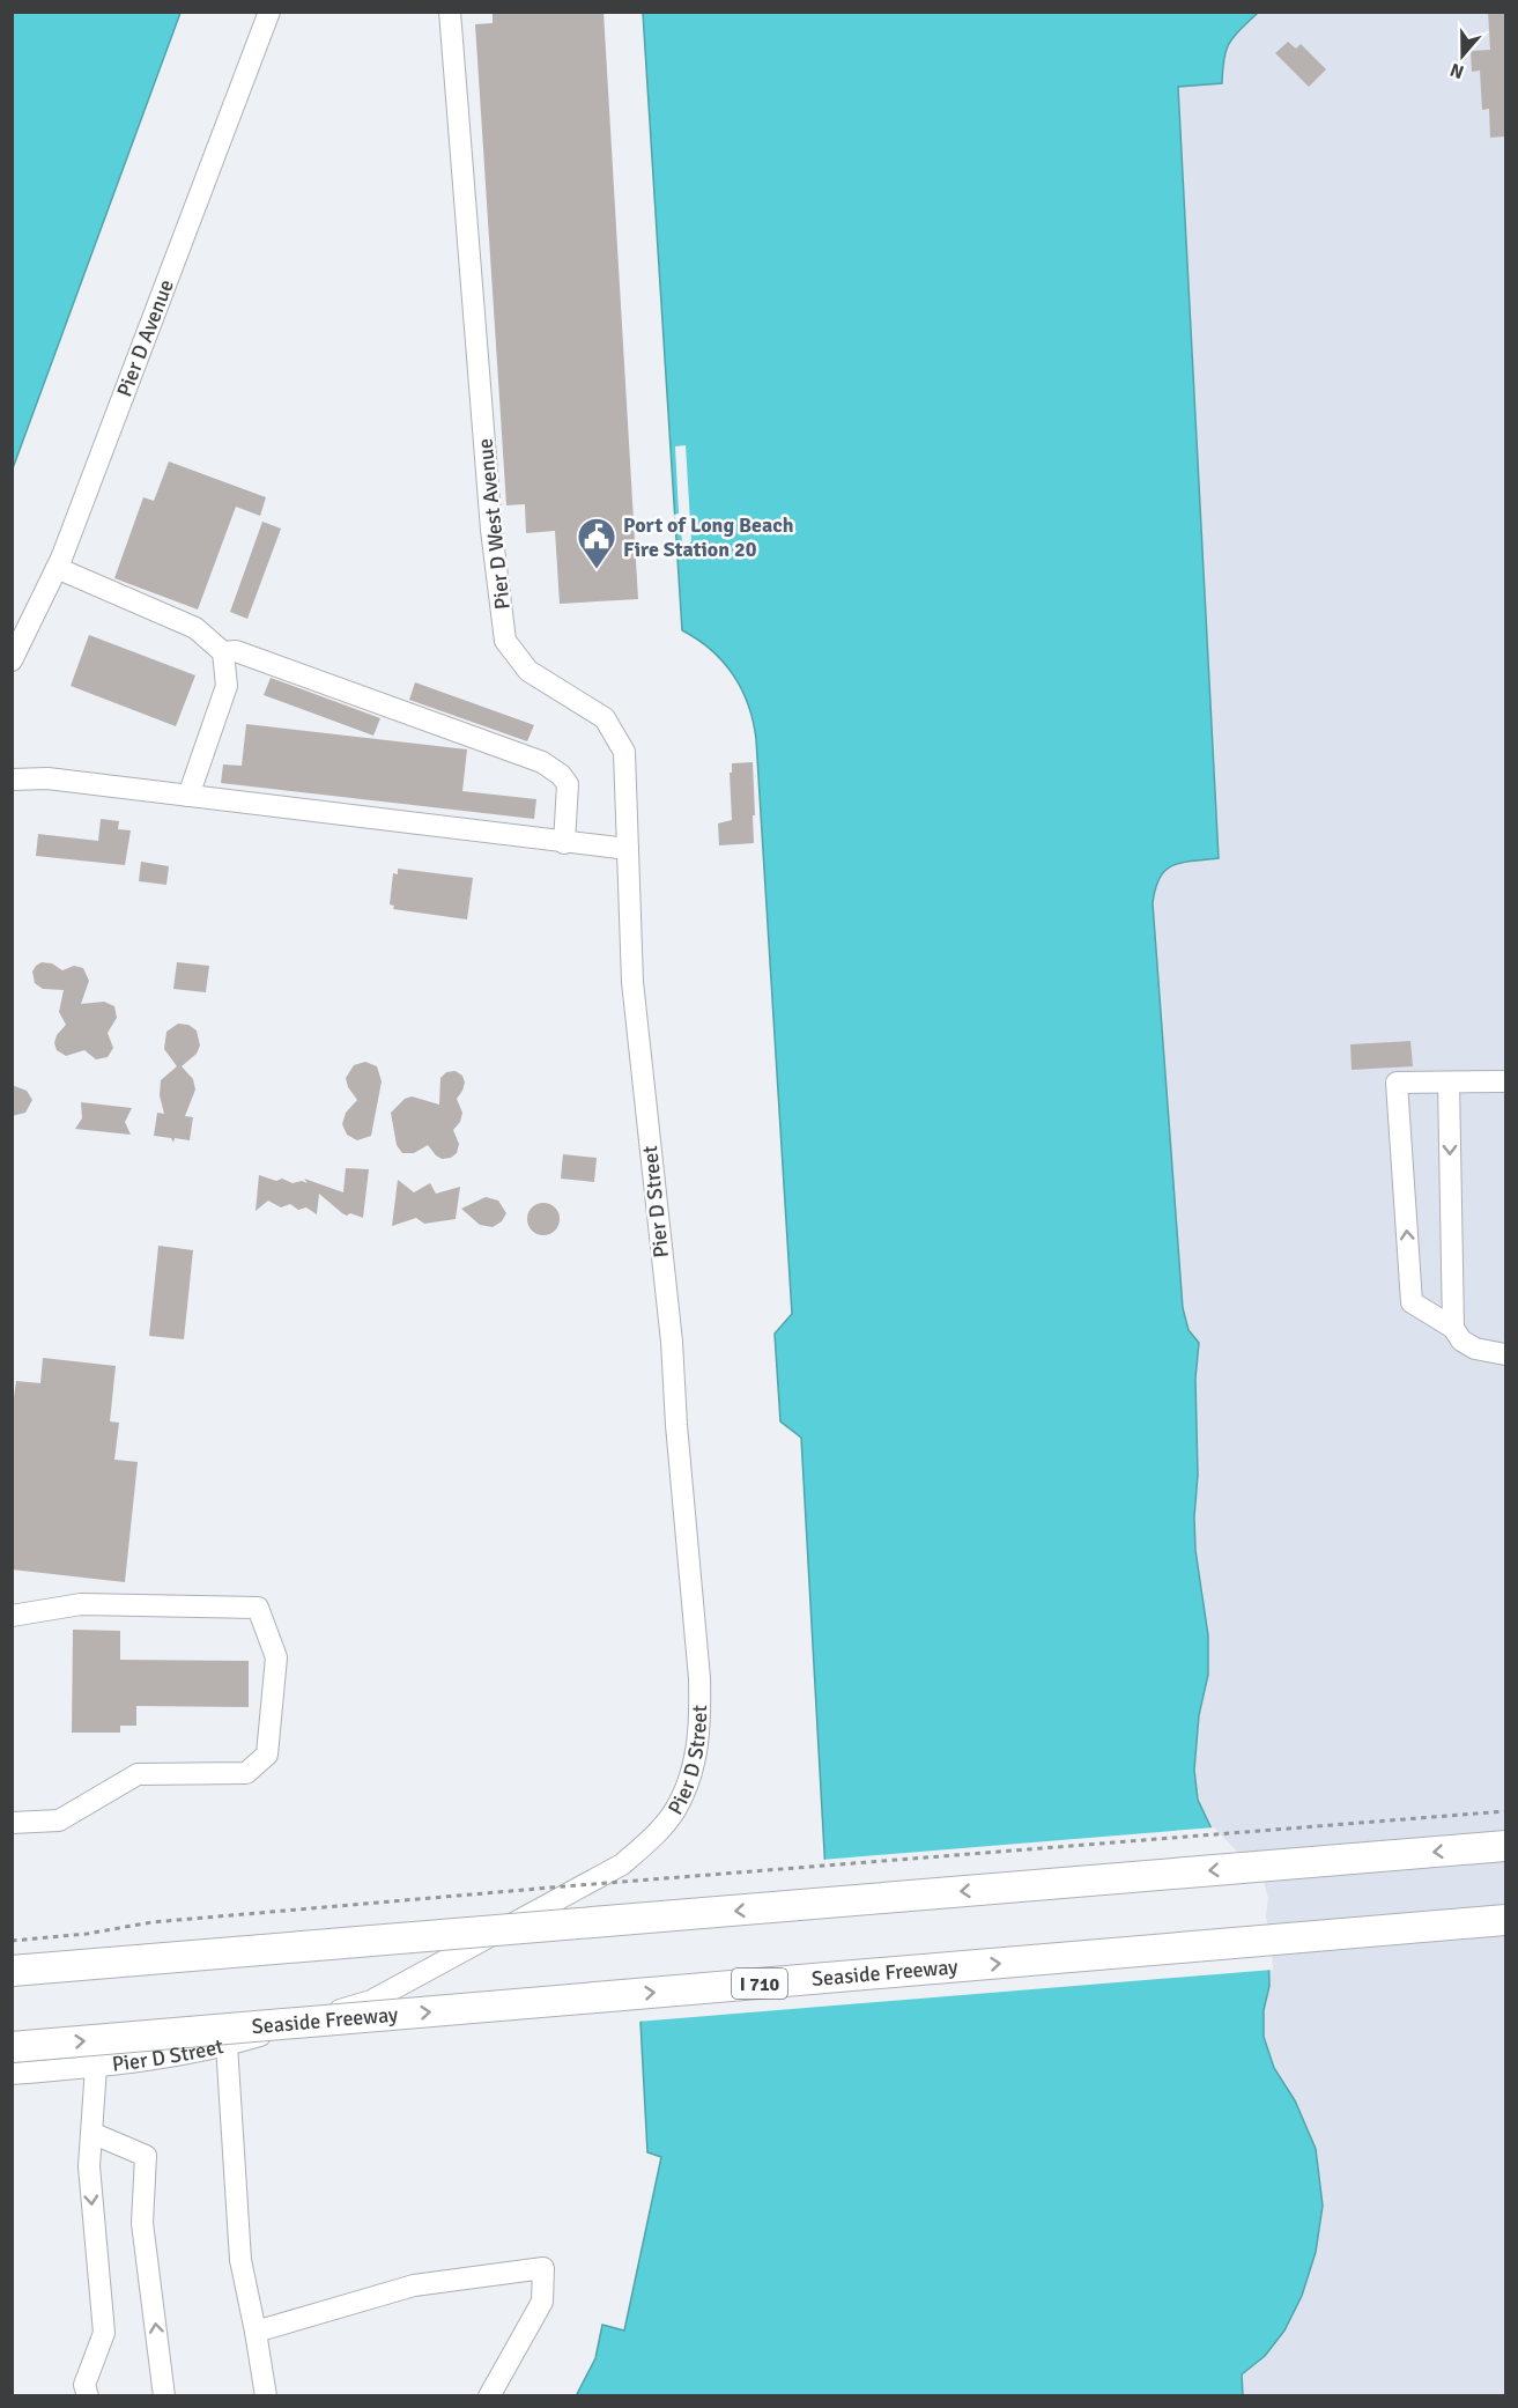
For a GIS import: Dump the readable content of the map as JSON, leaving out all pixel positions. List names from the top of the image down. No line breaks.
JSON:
{"streets":{"highway":["Seaside Freeway","I 710"],"street":["Pier D Avenue","Pier D West Avenue","Pier D Street"]},"crossings":[["Pier D West Avenue","Pier D Street"]],"places":{"public building":["Port of Long Beach Fire Station 20"]},"north":"bottom"}
